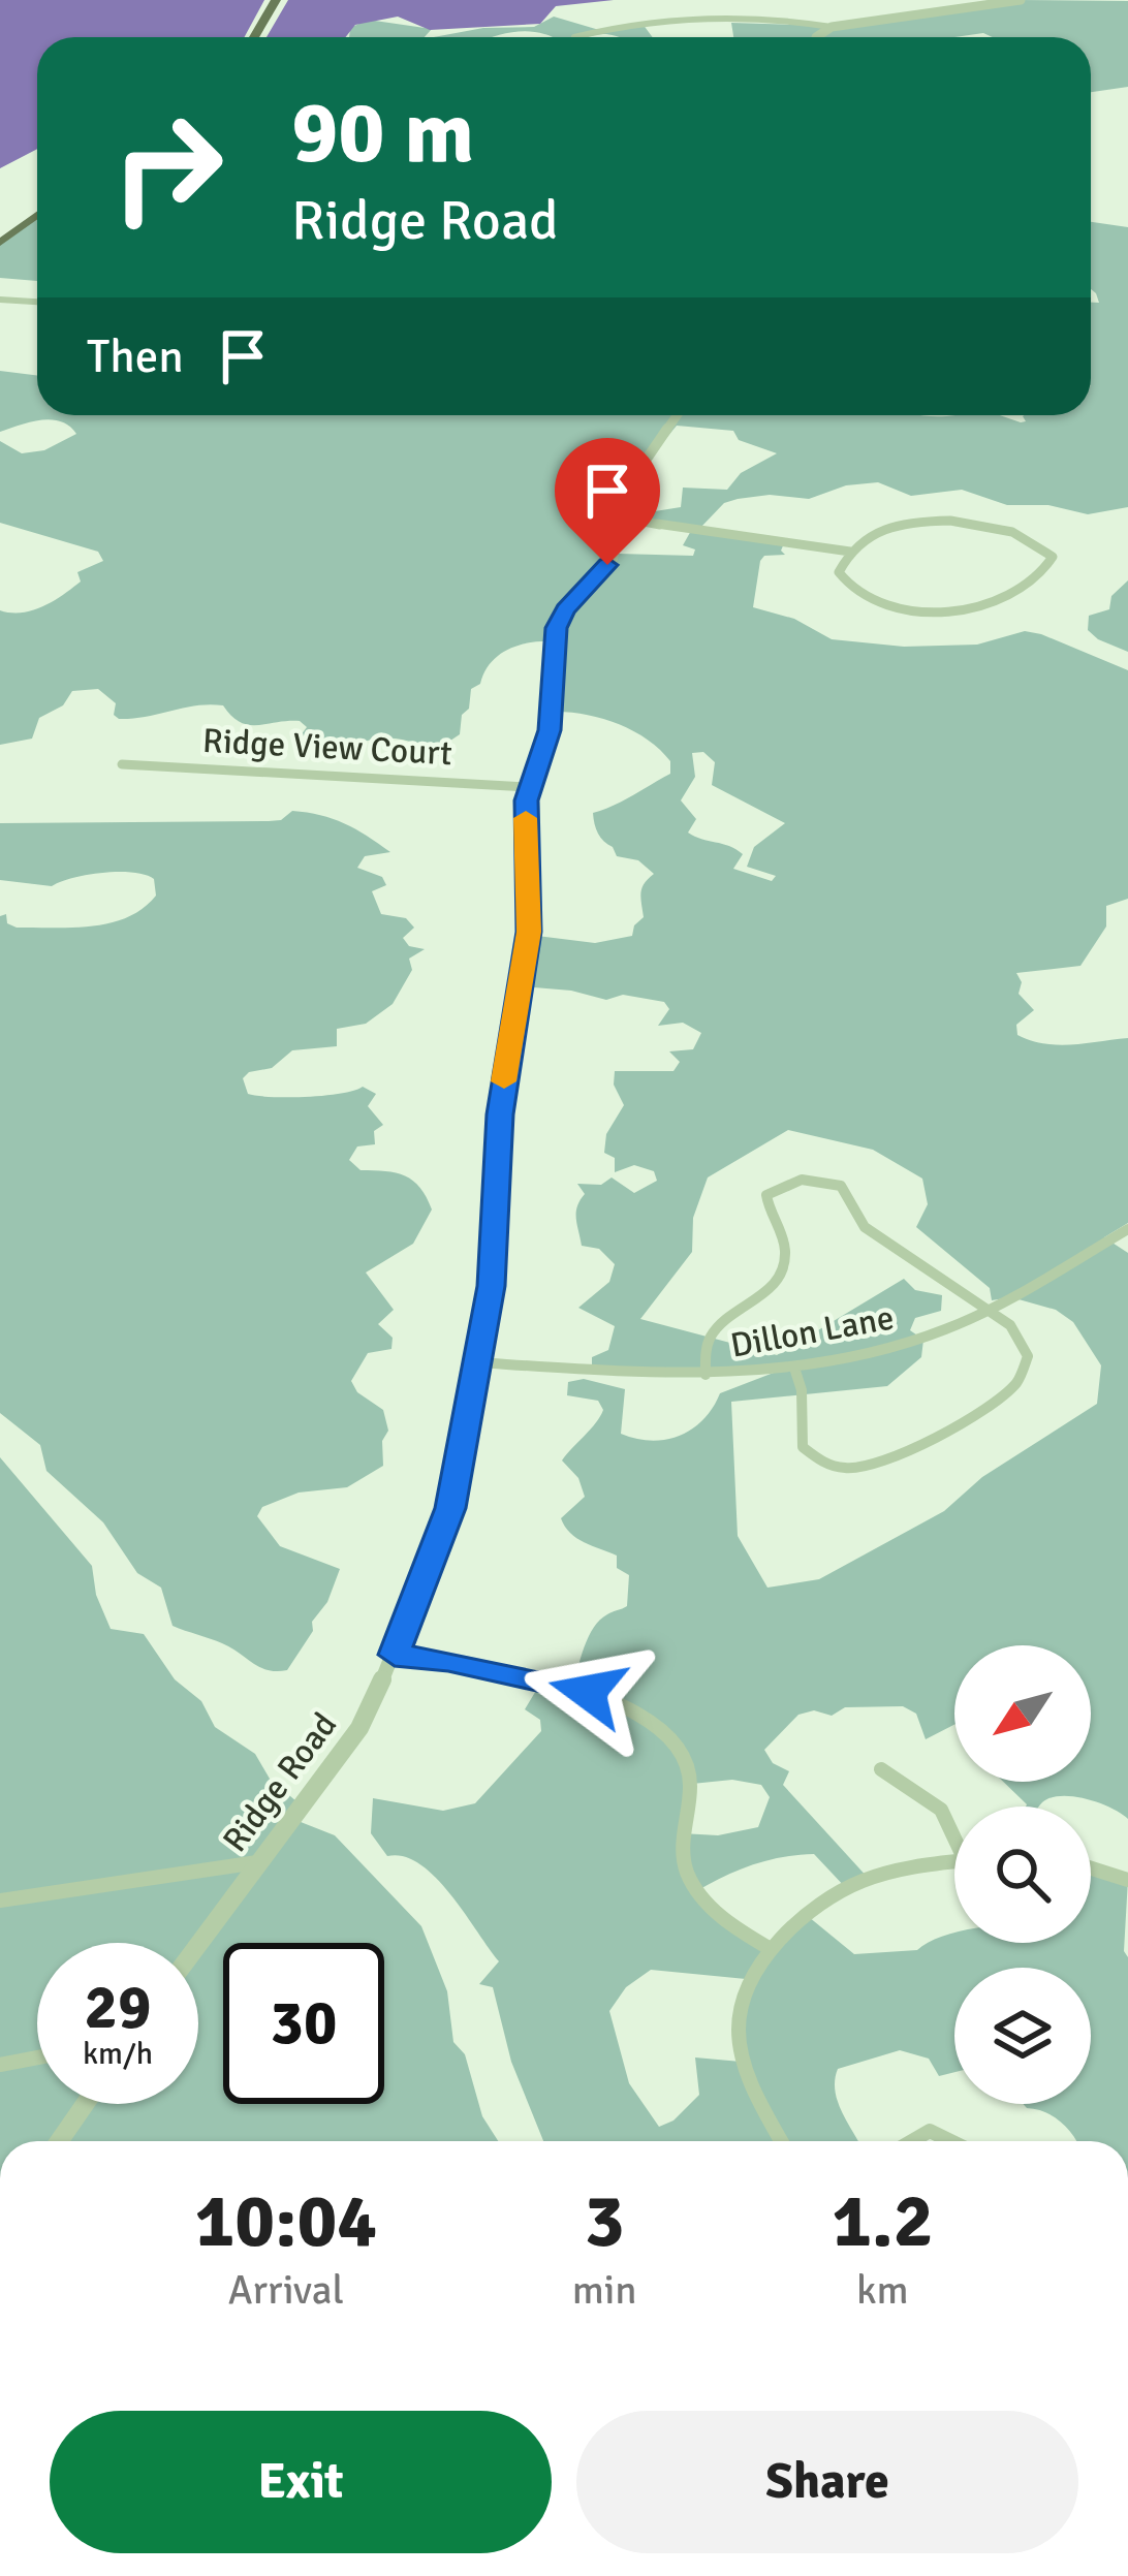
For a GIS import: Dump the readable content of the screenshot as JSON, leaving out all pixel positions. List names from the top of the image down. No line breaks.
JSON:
{"streets":{"street":["Ridge View Court","Dillon Lane","Ridge Road"]},"crossings":[["Ridge View Court","Ridge Road"],["Dillon Lane","Ridge Road"]],"north":"bottom left","page":{"turn":["90 m","Ridge Road"],"then":"Then","speed":"29 km/h","limit":"30","eta":["10:04","Arrival","3","min","1.2","km"],"buttons":["Exit","Share"]}}
